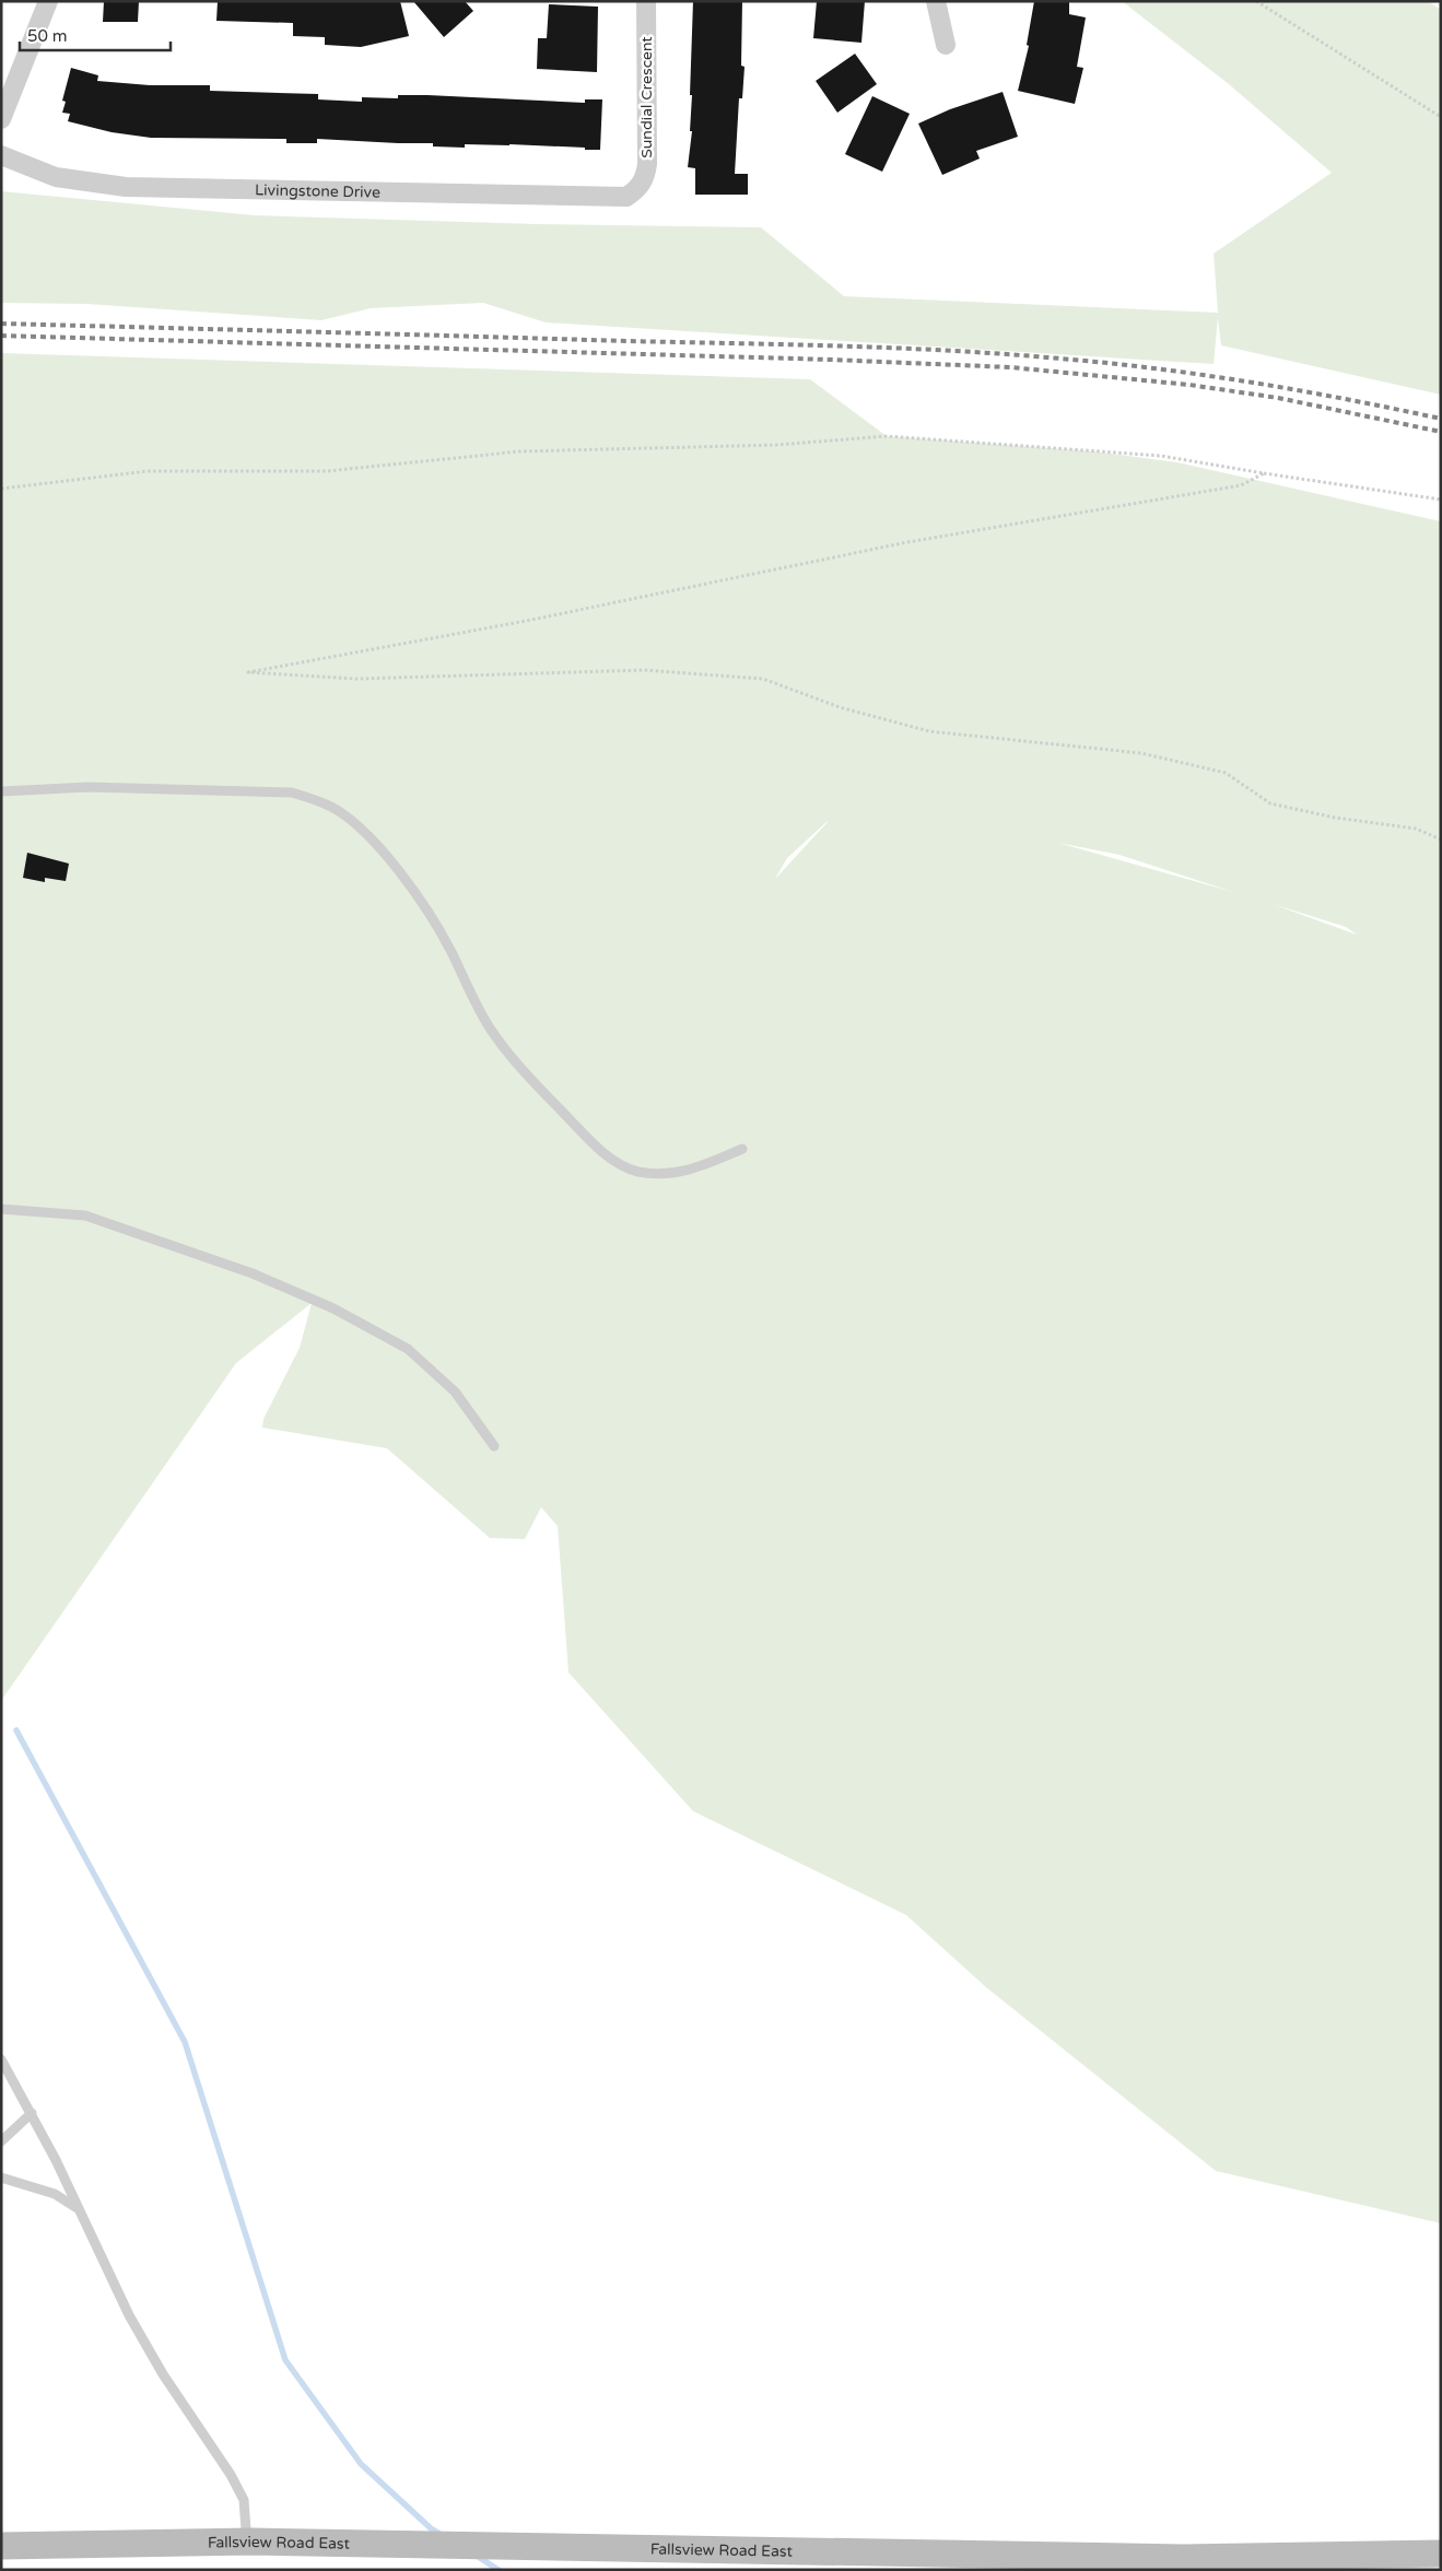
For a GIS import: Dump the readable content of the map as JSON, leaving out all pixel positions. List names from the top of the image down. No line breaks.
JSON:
{"streets":{"street":["Sundial Crescent","Livingstone Drive","Fallsview Road East"]},"crossings":[["Sundial Crescent","Livingstone Drive"]],"scale_bar":"50 m"}
